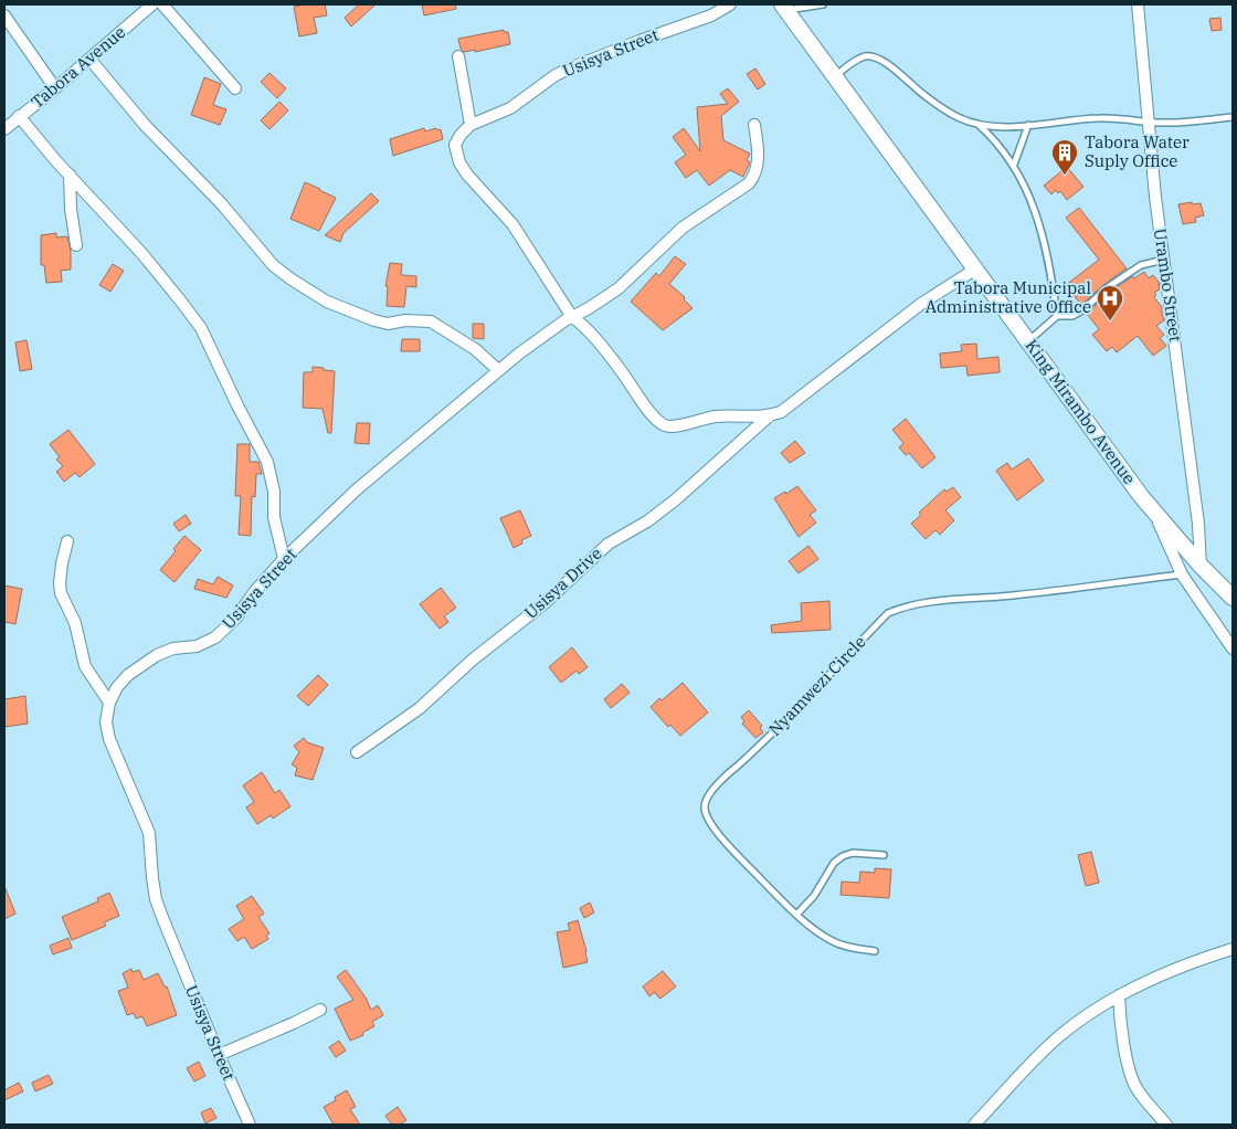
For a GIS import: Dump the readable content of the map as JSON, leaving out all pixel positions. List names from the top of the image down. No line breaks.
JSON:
{"streets":{"main road":["King Mirambo Avenue"],"street":["Usisya Street","Tabora Avenue","Urambo Street","Usisya Drive"],"lane":["Nyamwezi Circle"]},"crossings":[["Urambo Street","King Mirambo Avenue"]],"places":{"building":["Tabora Water Suply Office"],"hospital":["Tabora Municipal Administrative Office"]}}
